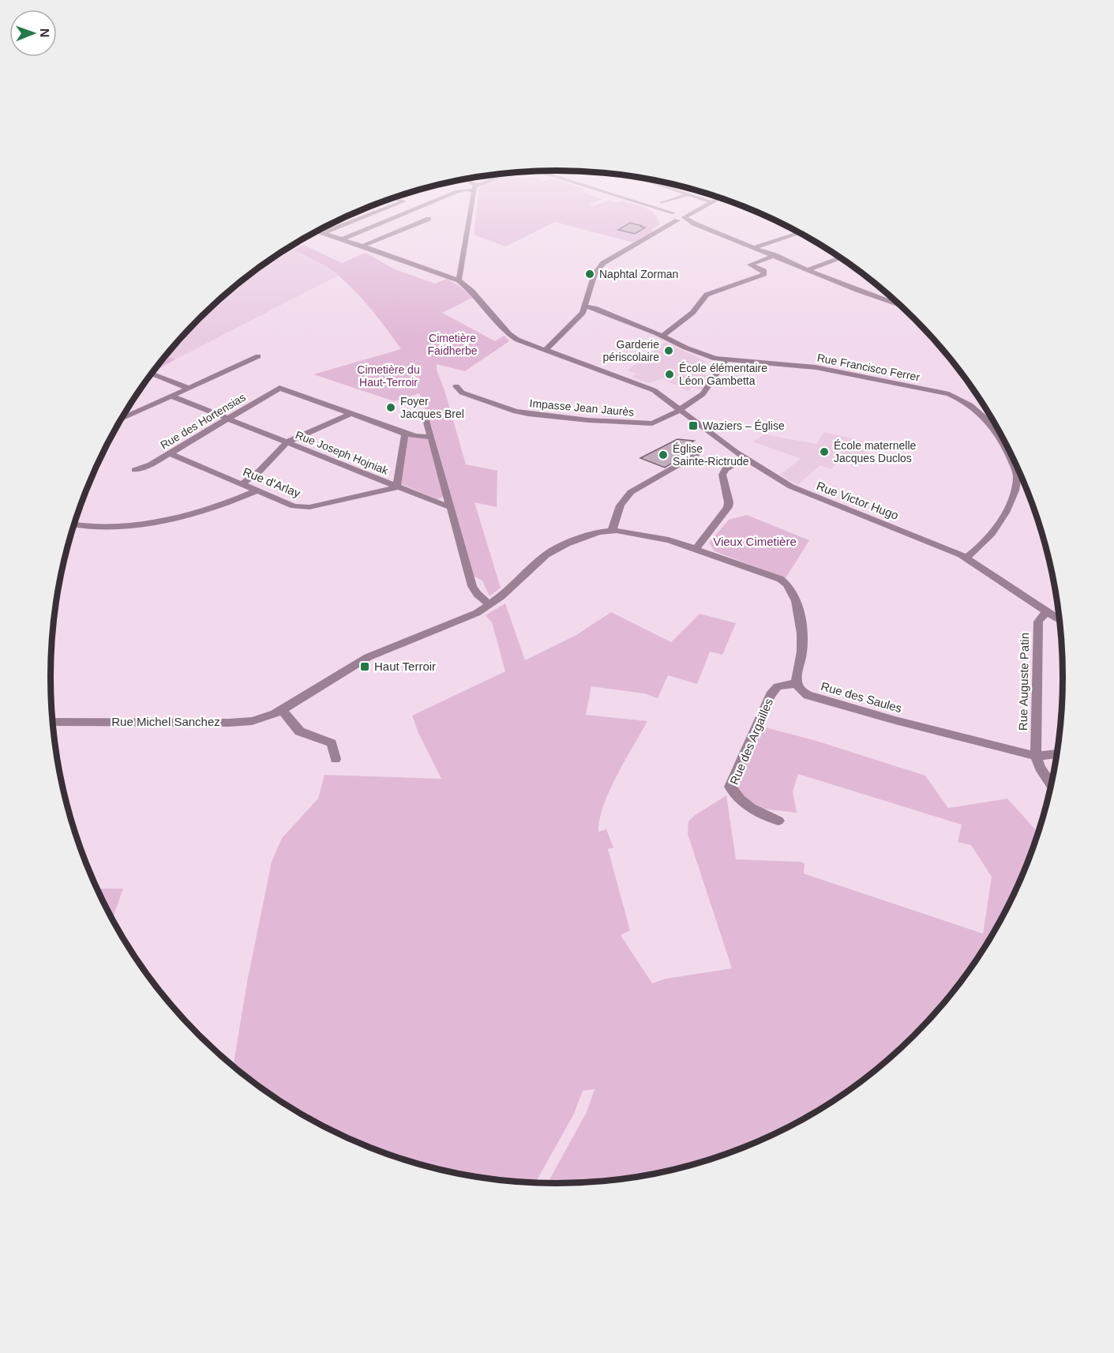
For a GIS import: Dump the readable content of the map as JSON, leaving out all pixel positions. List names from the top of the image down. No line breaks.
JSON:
{"streets":{"street":["Rue Francisco Ferrer","Impasse Jean Jaurès","Rue des Hortensias","Rue Joseph Hojniak","Rue d'Arlay","Rue Victor Hugo","Rue Auguste Patin","Rue des Saules","Rue Michel Sanchez","Rue des Argailles"]},"crossings":[["Rue Francisco Ferrer","Rue Victor Hugo"],["Impasse Jean Jaurès","Rue Victor Hugo"],["Rue des Hortensias","Rue Joseph Hojniak"],["Rue des Hortensias","Rue d'Arlay"],["Rue Joseph Hojniak","Rue d'Arlay"],["Rue Victor Hugo","Rue Auguste Patin"],["Rue Auguste Patin","Rue des Saules"],["Rue des Saules","Rue des Argailles"]],"parks":["Cimetière Faidherbe","Cimetière du Haut-Terroir","Vieux Cimetière"],"places":{"other":["Naphtal Zorman","Garderie périscolaire","École élémentaire Léon Gambetta","Foyer Jacques Brel","École maternelle Jacques Duclos","Église Sainte-Rictrude"],"transit":["Waziers – Église","Haut Terroir"]},"north":"right"}
